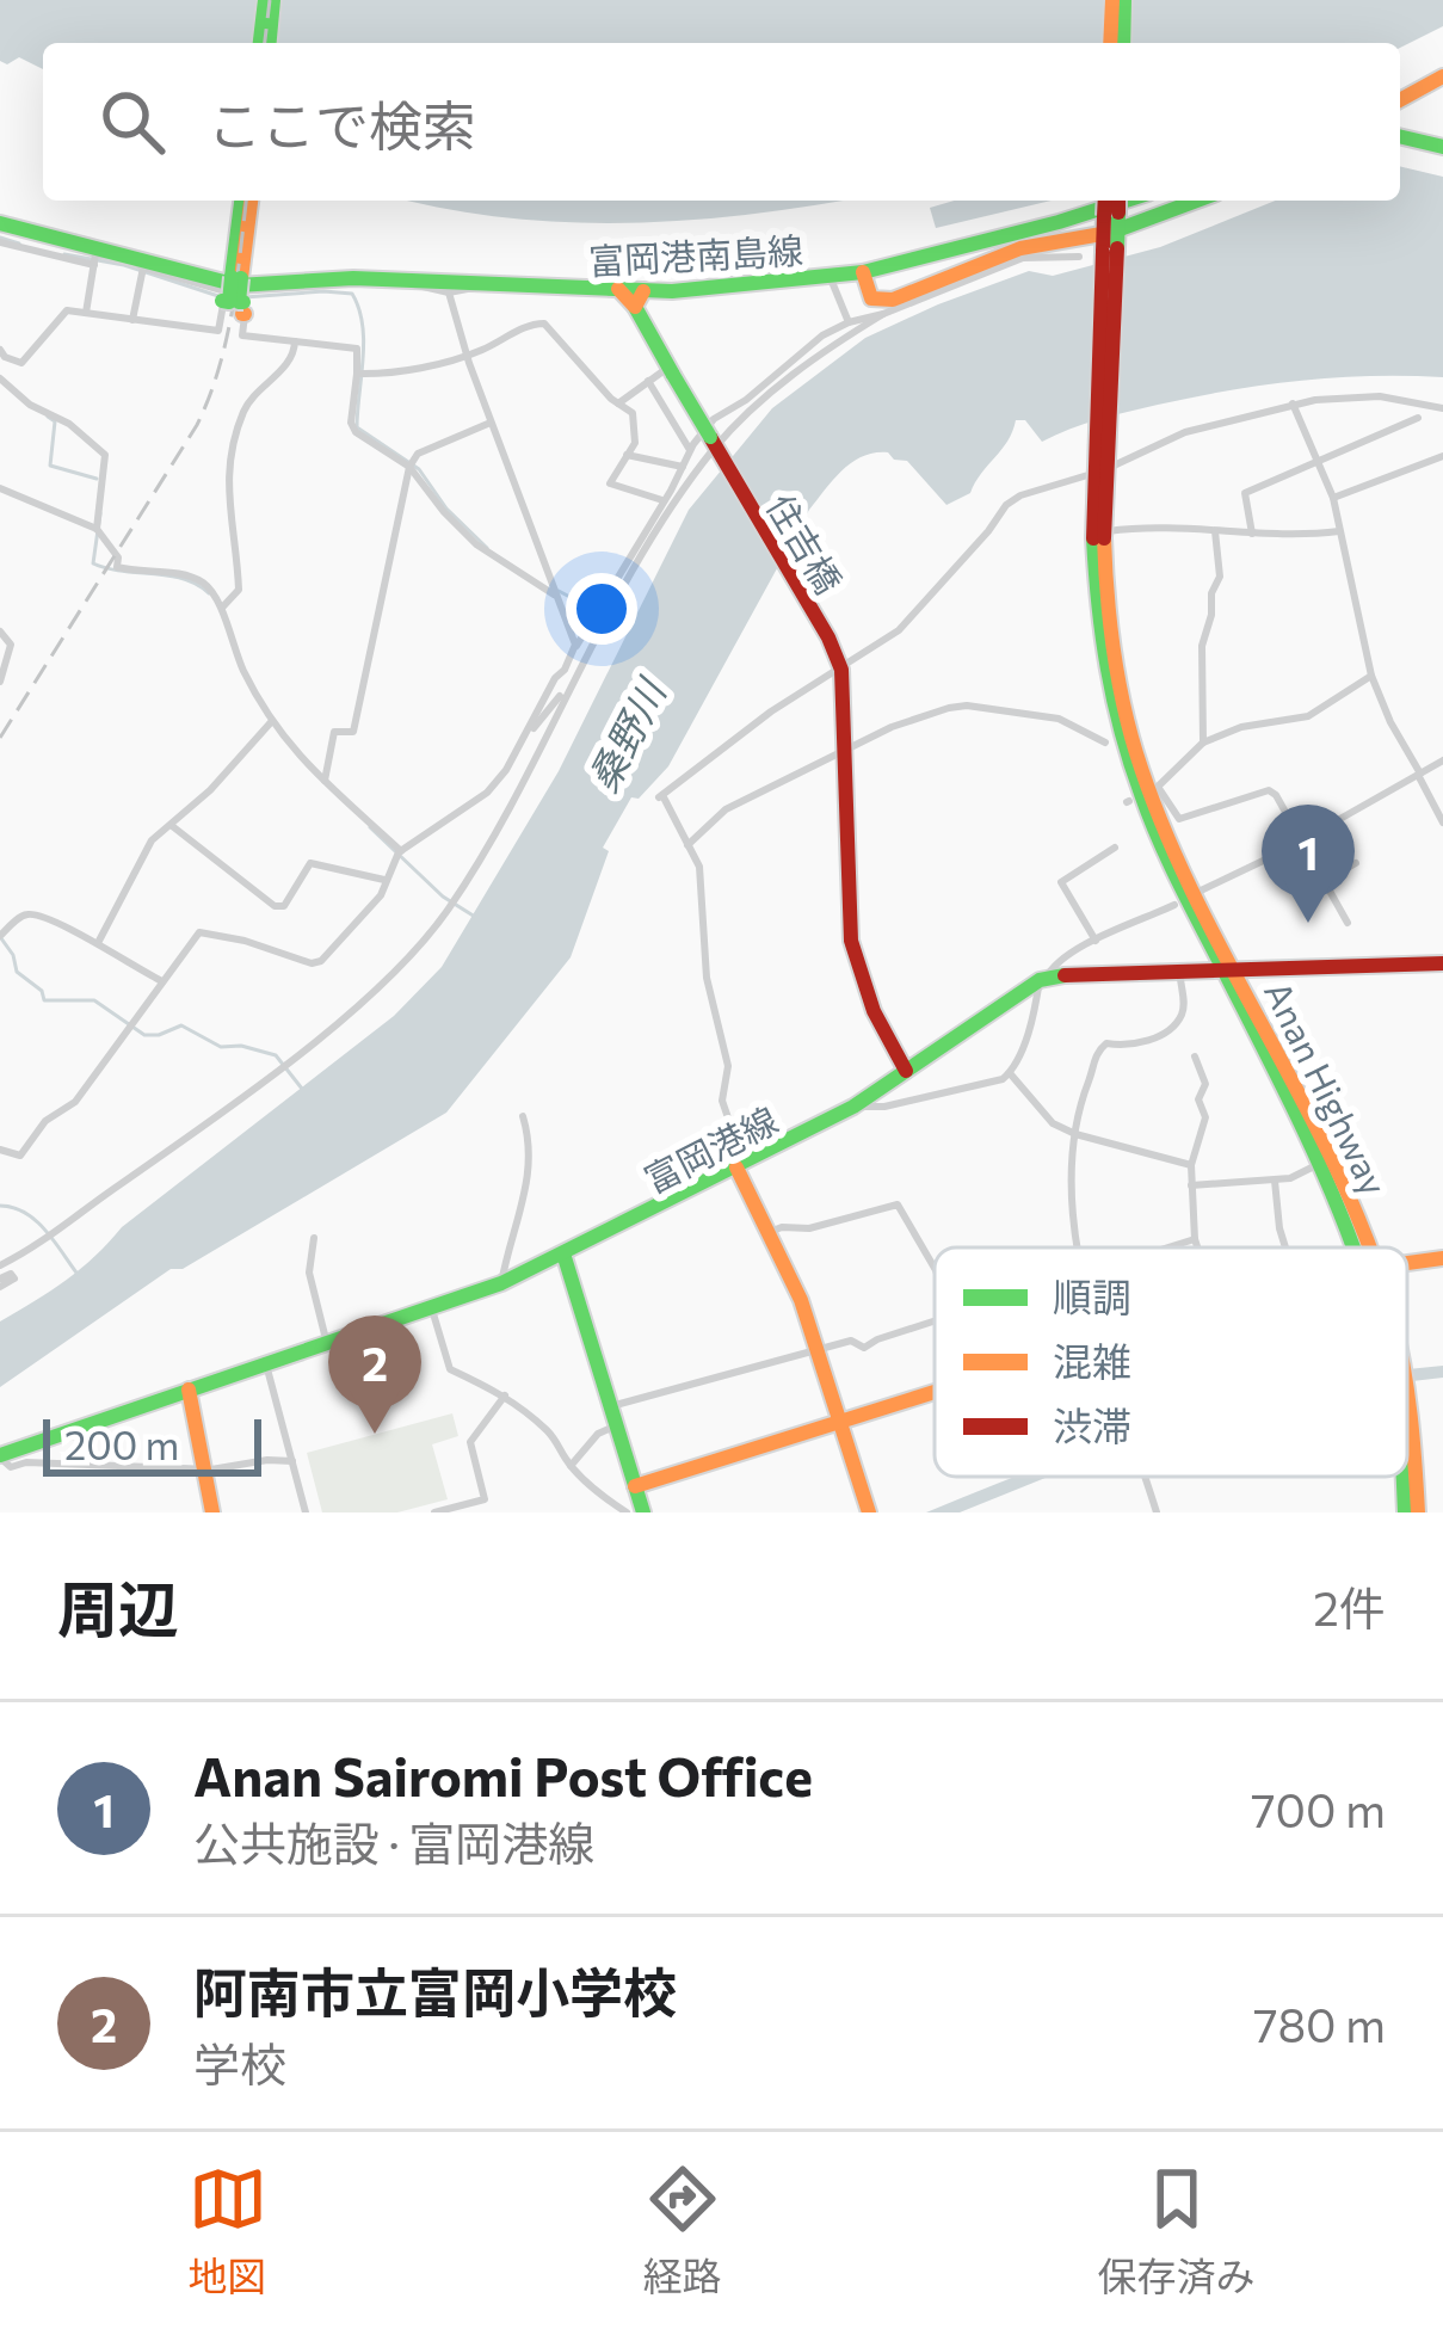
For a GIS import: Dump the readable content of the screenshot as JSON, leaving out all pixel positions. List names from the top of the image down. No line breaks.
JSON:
{"streets":{"main road":["富岡港南島線","住吉橋","Anan Highway","富岡港線"]},"crossings":[["富岡港南島線","住吉橋"]],"water":["桑野川"],"legend":["順調","混雑","渋滞"],"scale_bar":"200 m","page":{"search":"ここで検索","pins":["1","2"],"scale":"200 m","heading":["周辺","2件"],"list":[{"mark":"1","name":"Anan Sairomi Post Office","note":"公共施設 · 富岡港線","value":"700 m"},{"mark":"2","name":"阿南市立富岡小学校","note":"学校","value":"780 m"}],"nav":["地図","経路","保存済み"]}}
